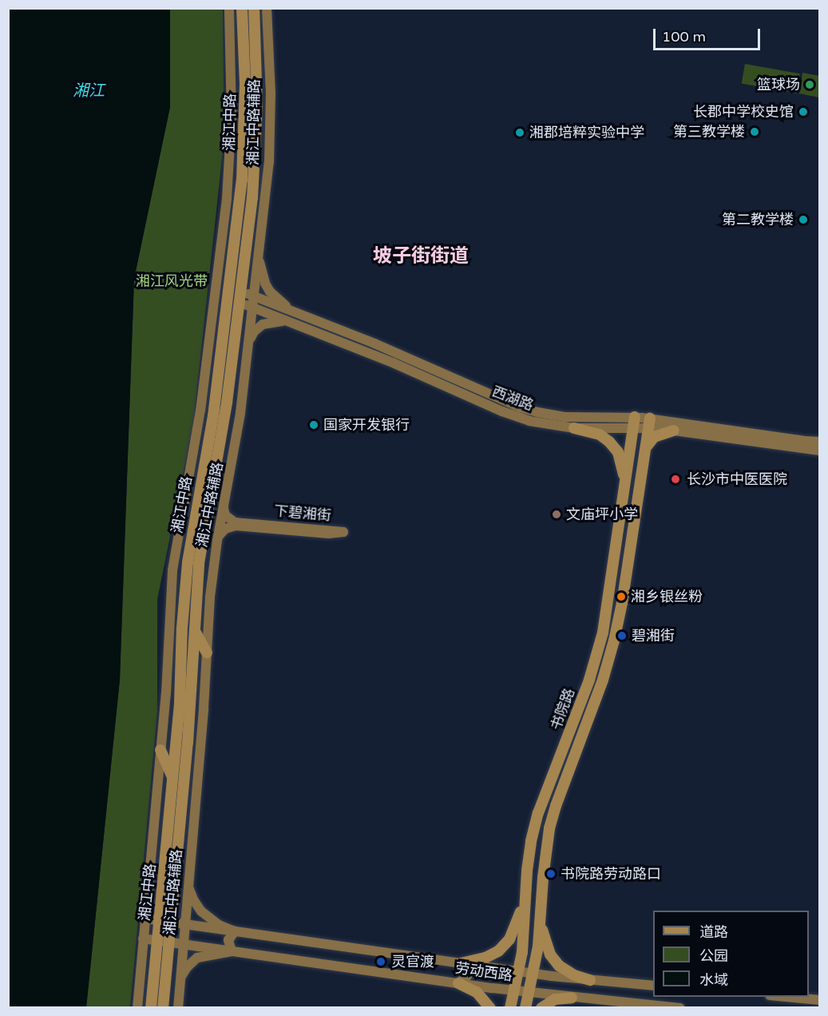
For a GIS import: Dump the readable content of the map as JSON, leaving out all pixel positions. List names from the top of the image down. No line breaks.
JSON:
{"streets":{"main road":["湘江中路","湘江中路辅路","西湖路","下碧湘街","书院路","劳动西路"]},"crossings":[["湘江中路","西湖路"],["湘江中路","劳动西路"],["湘江中路辅路","西湖路"],["湘江中路辅路","下碧湘街"],["湘江中路辅路","劳动西路"],["西湖路","书院路"],["书院路","劳动西路"]],"districts":["坡子街街道"],"water":["湘江"],"parks":["湘江风光带"],"places":["篮球场","长郡中学校史馆","第三教学楼","湘郡培粹实验中学","第二教学楼","国家开发银行","长沙市中医医院","文庙坪小学","湘乡银丝粉","碧湘街","书院路劳动路口","灵官渡"],"legend":["道路","公园","水域"],"scale_bar":"100 m"}
